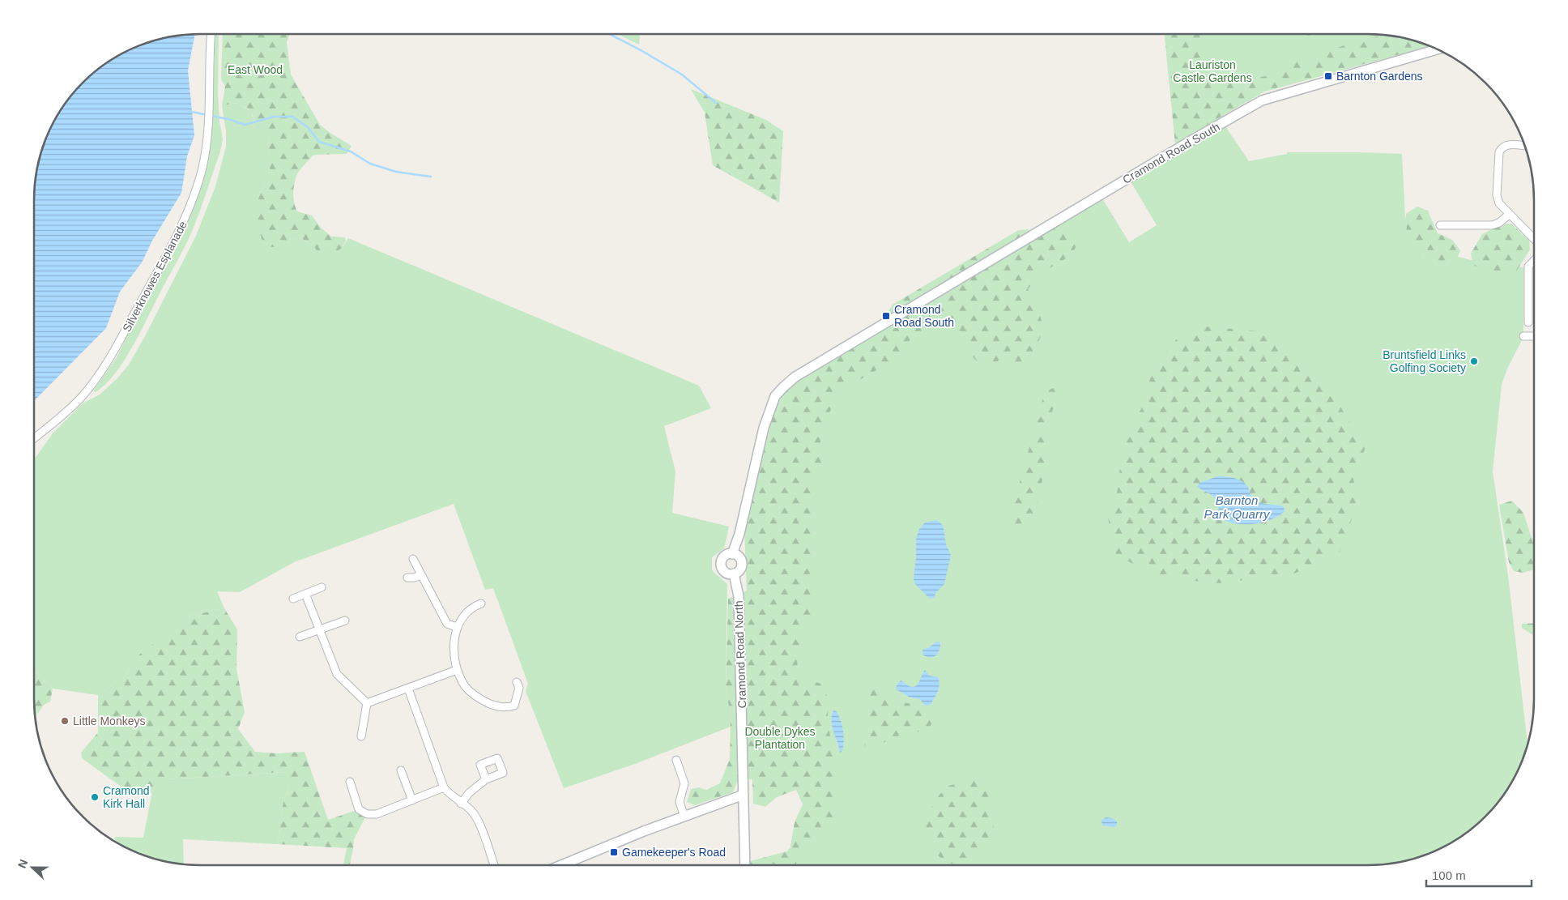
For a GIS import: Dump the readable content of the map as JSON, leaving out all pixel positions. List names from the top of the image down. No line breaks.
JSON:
{"streets":{"street":["Cramond Road South","Silverknowes Esplanade","Cramond Road North"]},"crossings":[["Cramond Road South","Cramond Road North"]],"water":["Barnton Park Quarry"],"parks":["Lauriston Castle Gardens","East Wood","Double Dykes Plantation"],"places":{"transit":["Barnton Gardens","Cramond Road South","Gamekeeper's Road"],"other":["Bruntsfield Links Golfing Society","Little Monkeys","Cramond Kirk Hall"]},"scale_bar":"100 m","north":"left"}
